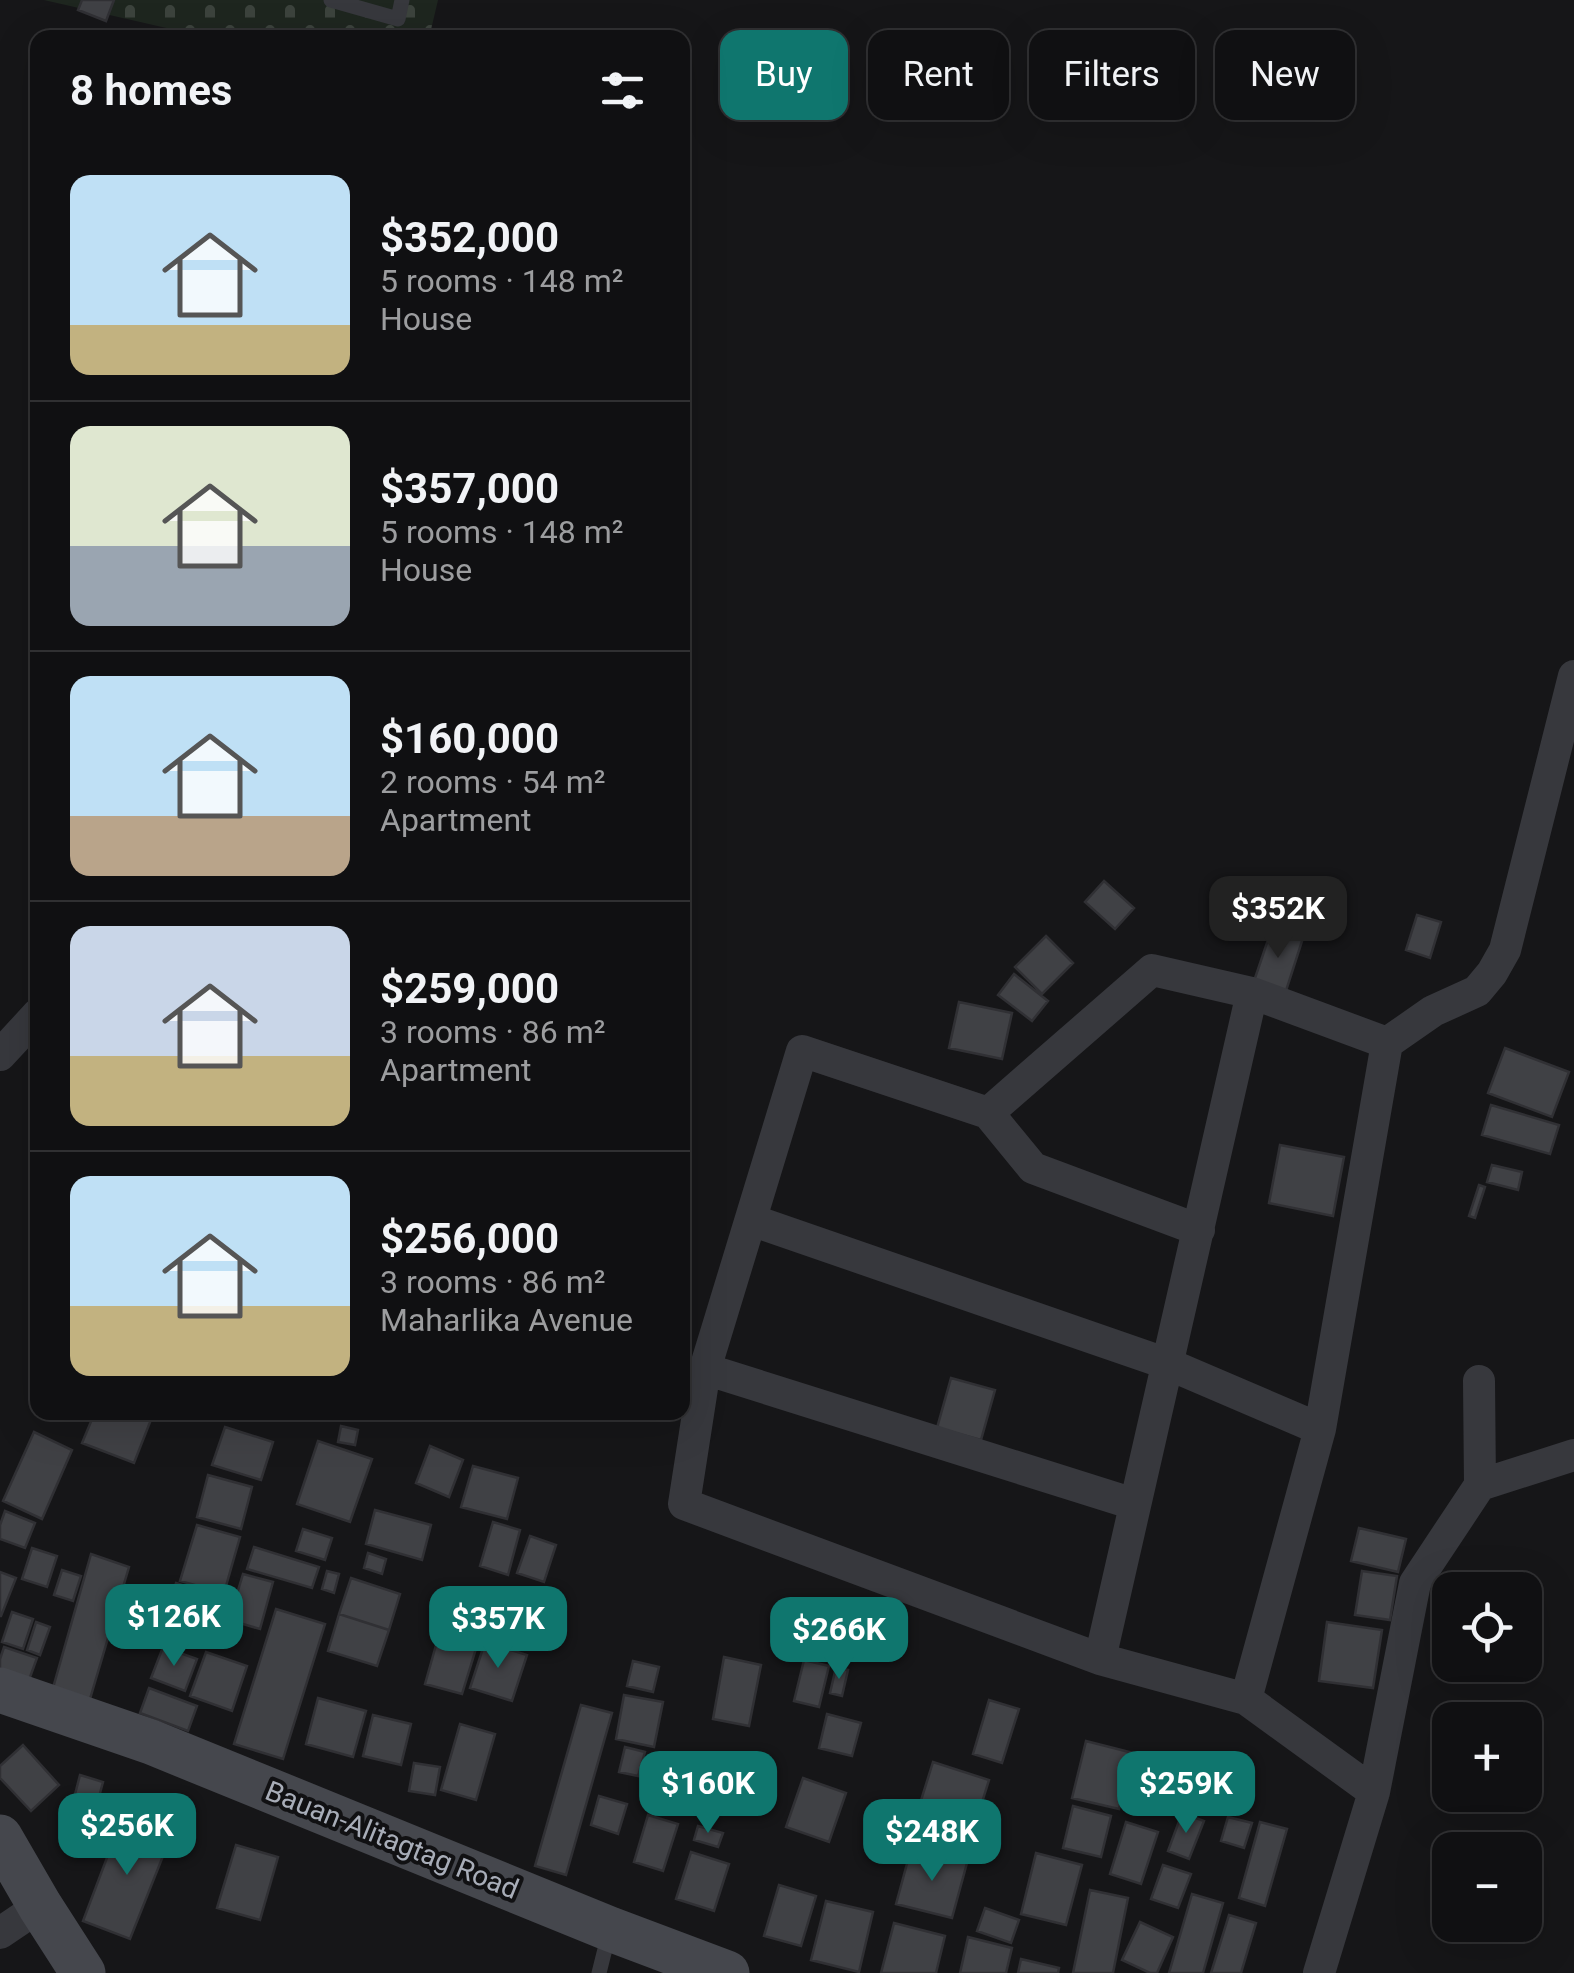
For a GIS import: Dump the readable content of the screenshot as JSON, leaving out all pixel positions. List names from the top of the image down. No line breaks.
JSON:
{"streets":{"main road":["Bauan-Alitagtag Road"]},"page":{"chip":["Buy","Rent","Filters","New"],"heading":"8 homes","list":[{"name":"$352,000","note":"5 rooms · 148 m² · House"},{"name":"$357,000","note":"5 rooms · 148 m² · House"},{"name":"$160,000","note":"2 rooms · 54 m² · Apartment"},{"name":"$259,000","note":"3 rooms · 86 m² · Apartment"},{"name":"$256,000","note":"3 rooms · 86 m² · Maharlika Avenue"}],"price":["$352K","$126K","$357K","$266K","$160K","$259K","$256K","$248K"],"map_buttons":["+","−"]}}
